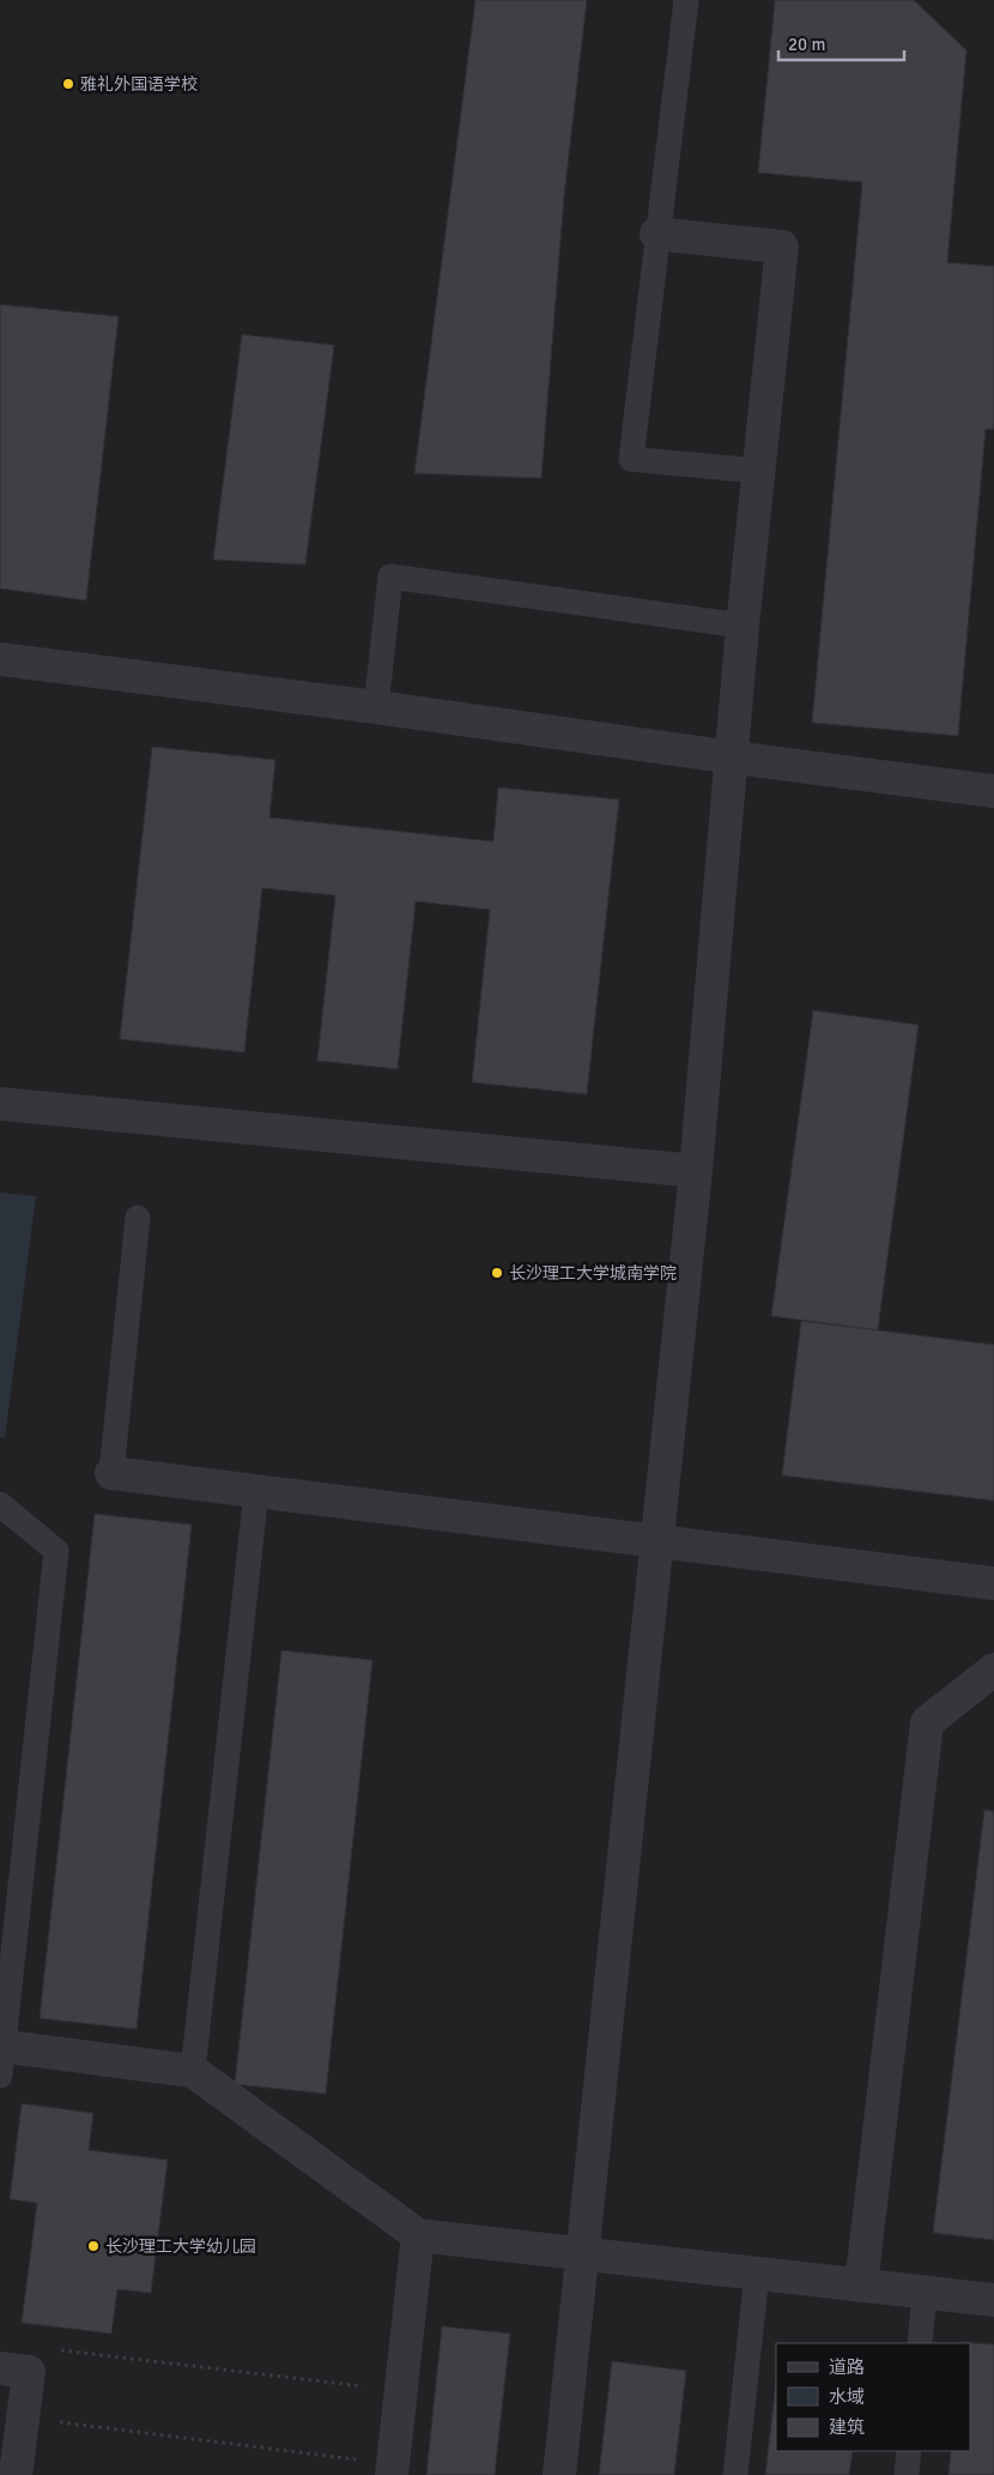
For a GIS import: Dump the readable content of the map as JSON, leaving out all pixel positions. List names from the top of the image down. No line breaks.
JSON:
{"places":["雅礼外国语学校","长沙理工大学城南学院","长沙理工大学幼儿园"],"legend":["道路","水域","建筑"],"scale_bar":"20 m"}
